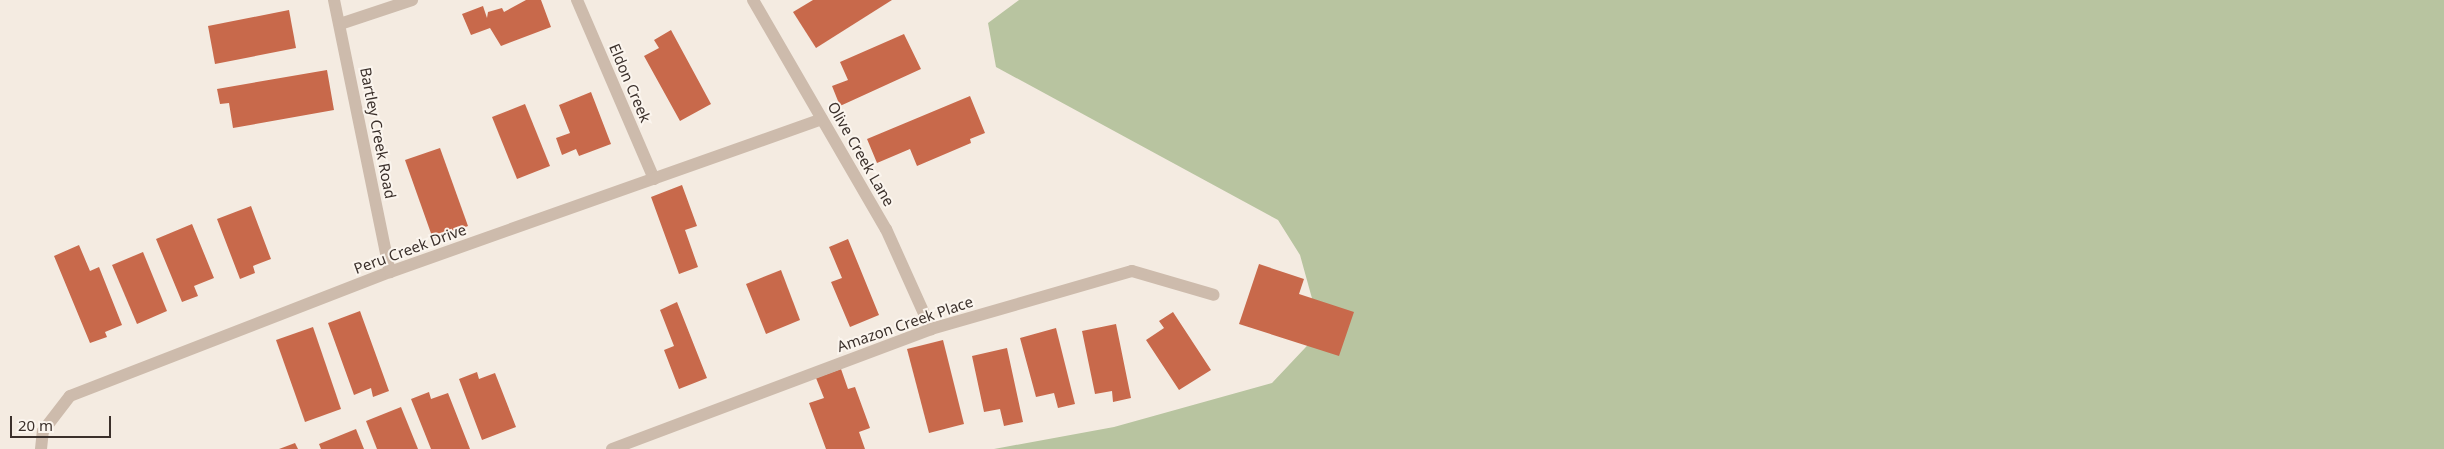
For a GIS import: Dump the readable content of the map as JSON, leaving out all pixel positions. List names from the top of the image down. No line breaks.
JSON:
{"streets":{"street":["Eldon Creek","Bartley Creek Road","Olive Creek Lane","Peru Creek Drive","Amazon Creek Place"]},"crossings":[["Eldon Creek","Peru Creek Drive"],["Bartley Creek Road","Peru Creek Drive"],["Olive Creek Lane","Peru Creek Drive"],["Olive Creek Lane","Amazon Creek Place"]],"scale_bar":"20 m"}
